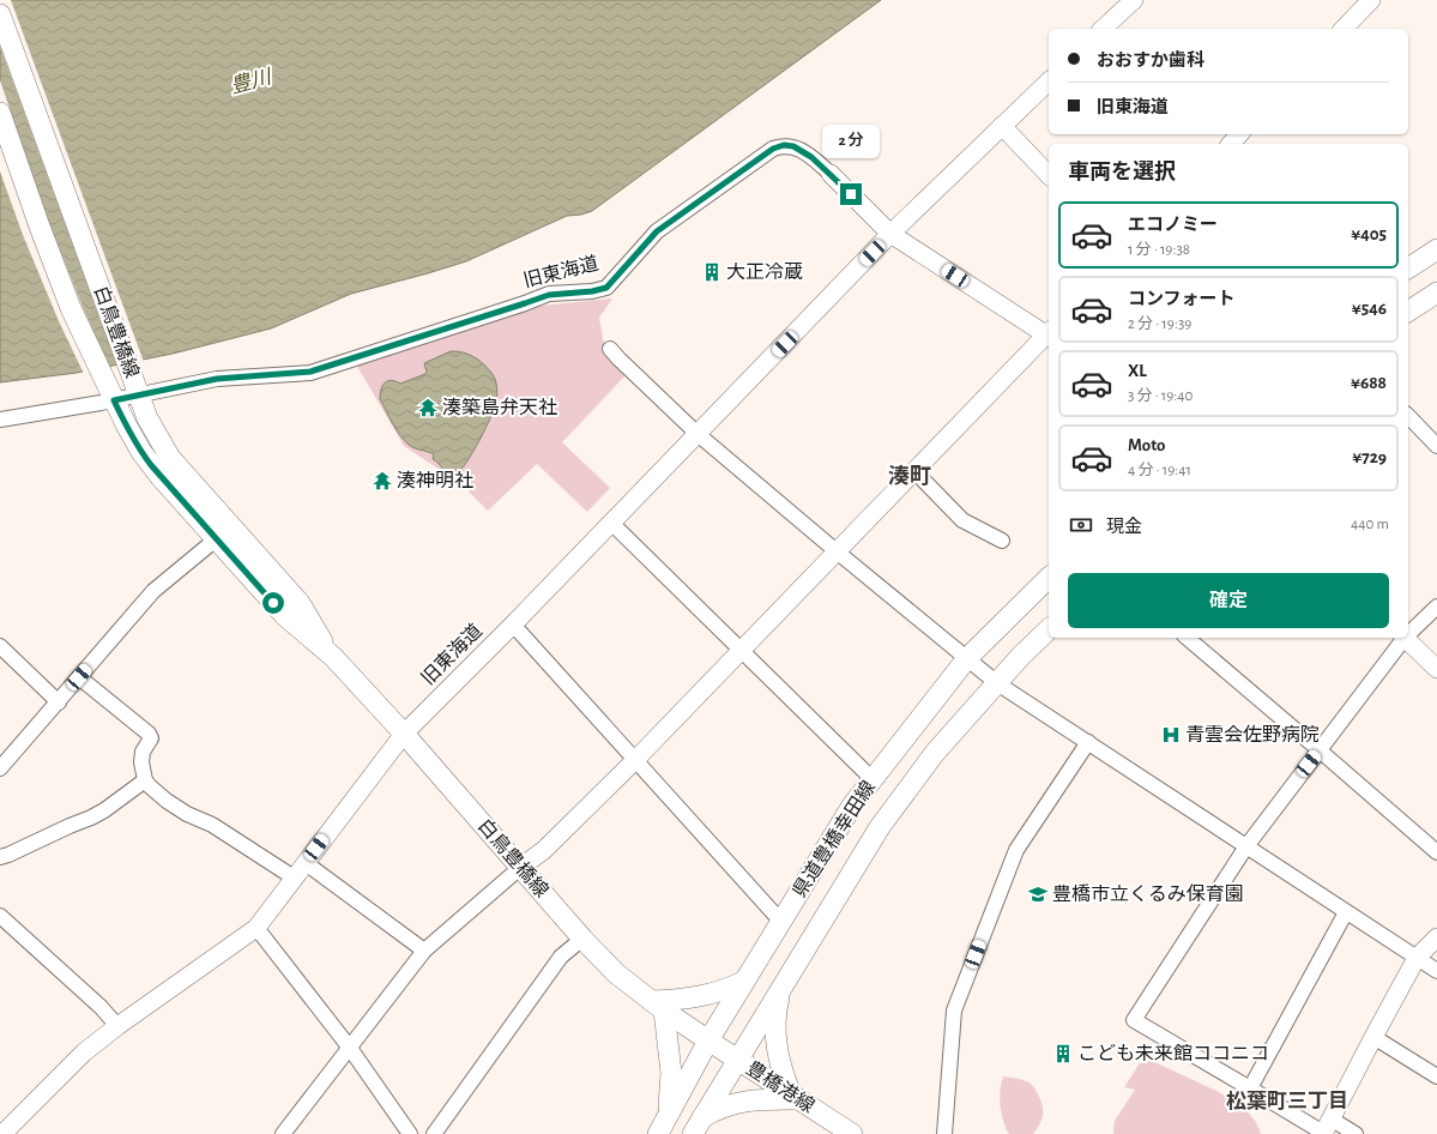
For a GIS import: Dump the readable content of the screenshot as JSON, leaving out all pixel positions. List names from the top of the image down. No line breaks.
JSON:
{"streets":{"main road":["白鳥豊橋線","県道豊橋幸田線","豊橋港線"],"street":["旧東海道"]},"crossings":[["旧東海道","白鳥豊橋線"],["白鳥豊橋線","県道豊橋幸田線"],["白鳥豊橋線","豊橋港線"],["県道豊橋幸田線","豊橋港線"]],"districts":["湊町","松葉町三丁目"],"water":["豊川"],"places":{"building":["大正冷蔵","こども未来館ココニコ"],"temple":["湊築島弁天社","湊神明社"],"hospital":["青雲会佐野病院"],"school or university":["豊橋市立くるみ保育園"]},"page":{"banner":["おおすか歯科","旧東海道"],"bubble":"2 分","heading":"車両を選択","list":[{"name":"エコノミー","note":"1 分 · 19:38","value":"¥405"},{"name":"コンフォート","note":"2 分 · 19:39","value":"¥546"},{"name":"XL","note":"3 分 · 19:40","value":"¥688"},{"name":"Moto","note":"4 分 · 19:41","value":"¥729"}],"pay":["現金","440 m"],"buttons":"確定"}}
